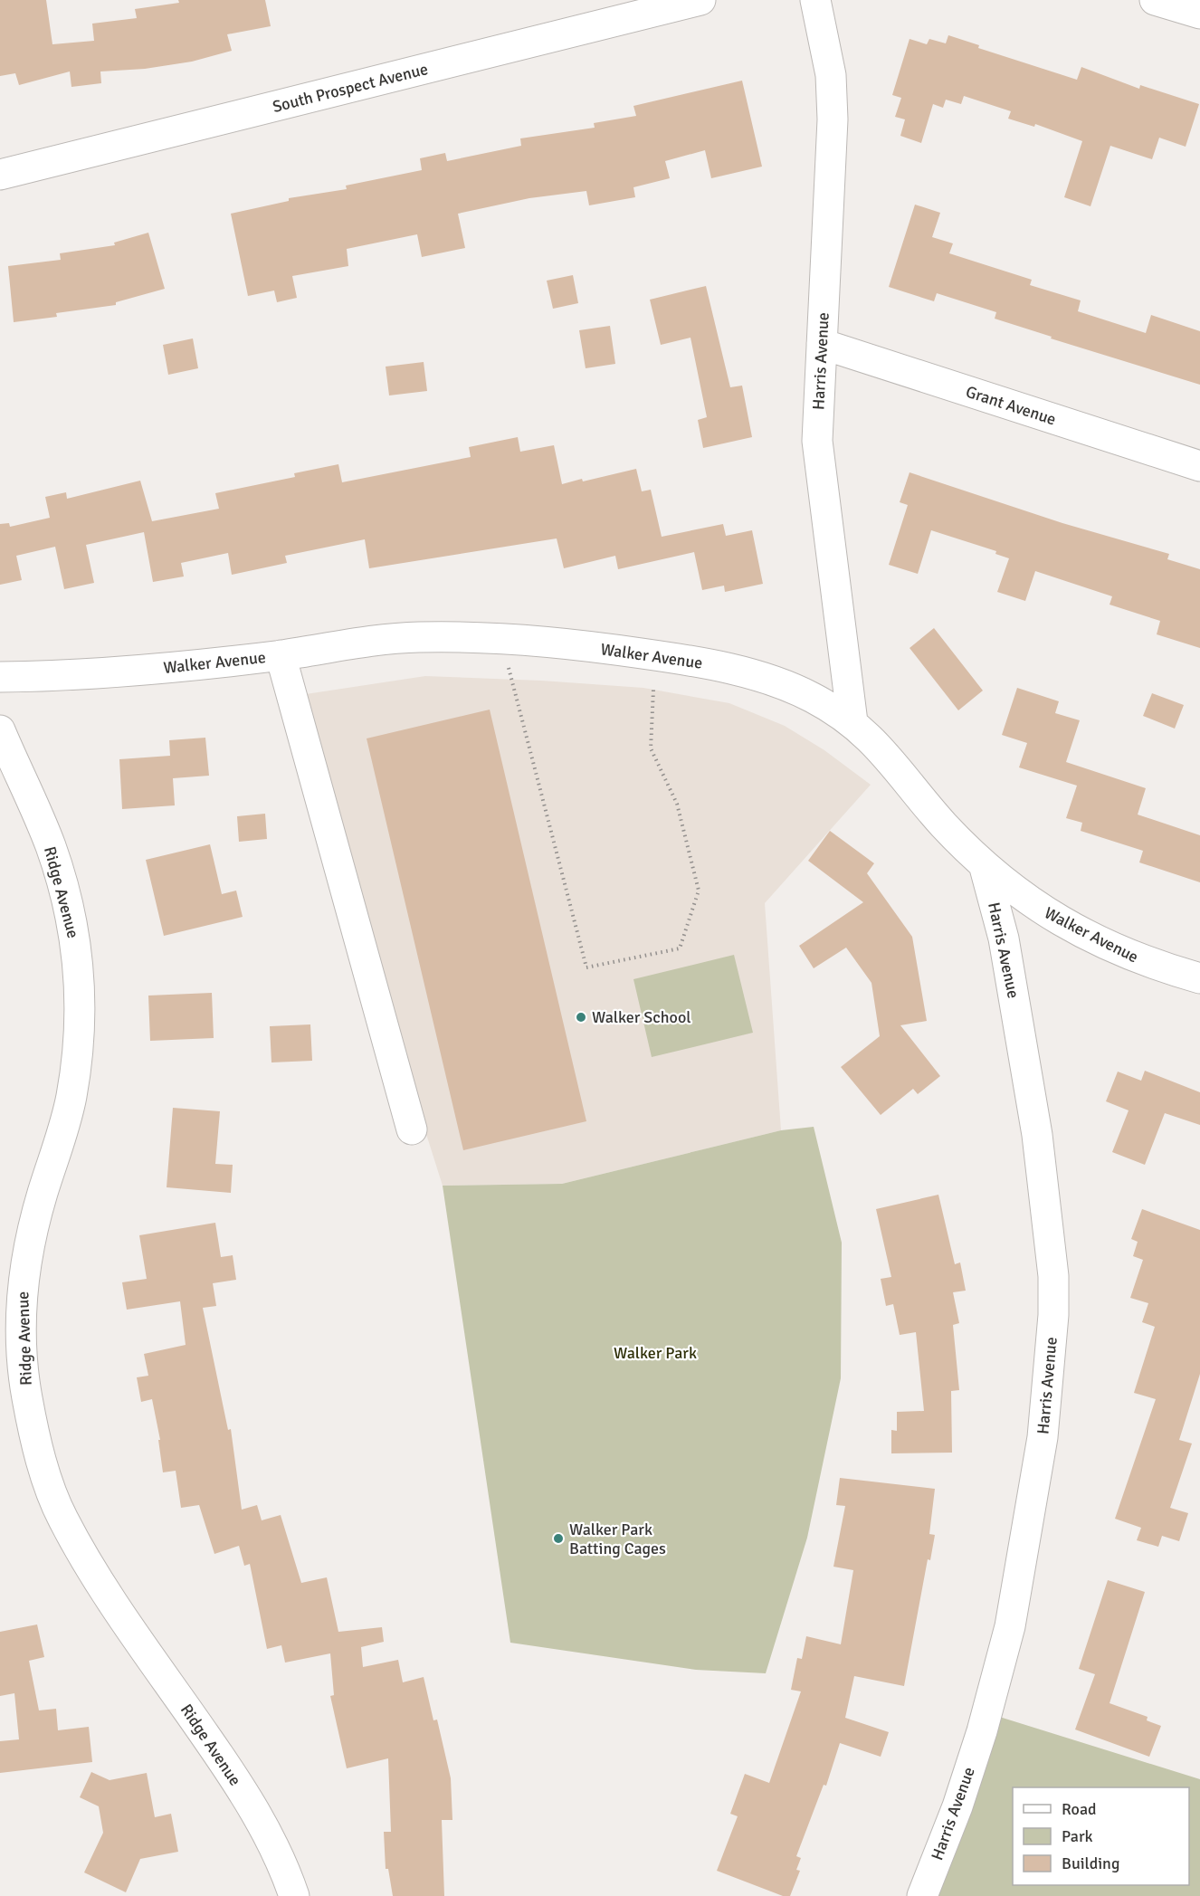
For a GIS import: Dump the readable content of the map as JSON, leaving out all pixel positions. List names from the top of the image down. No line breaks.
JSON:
{"streets":{"street":["South Prospect Avenue","Harris Avenue","Grant Avenue","Walker Avenue","Ridge Avenue"]},"crossings":[["Harris Avenue","Grant Avenue"],["Harris Avenue","Walker Avenue"]],"parks":["Walker Park"],"places":["Walker School","Walker Park Batting Cages"],"legend":["Road","Park","Building"]}
